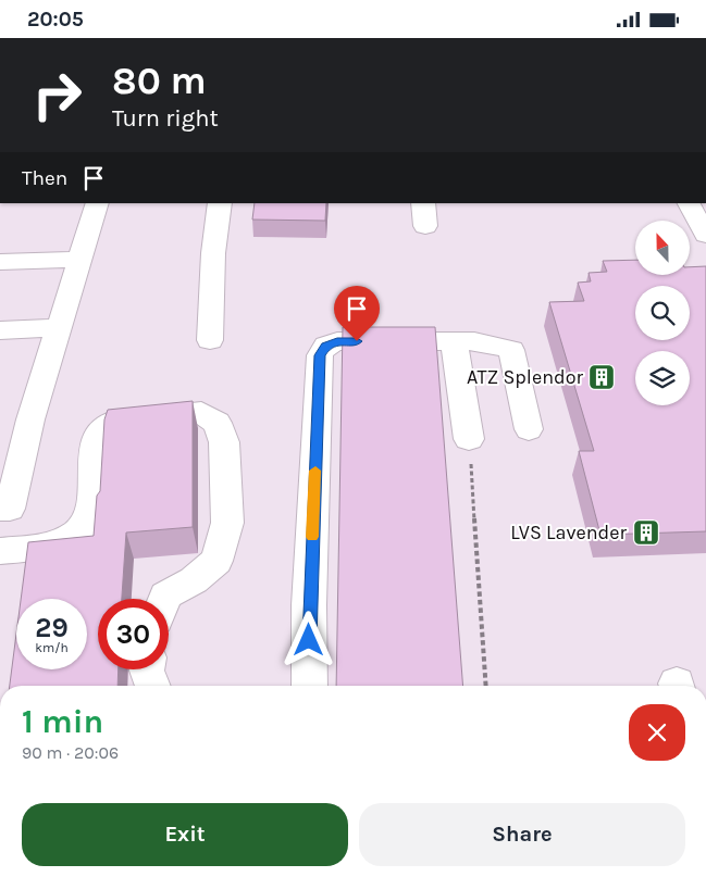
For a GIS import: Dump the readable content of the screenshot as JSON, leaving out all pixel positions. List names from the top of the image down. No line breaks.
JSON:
{"places":{"building":["ATZ Splendor","LVS Lavender"]},"north":"top","page":{"status":"20:05","turn":["80 m","Turn right"],"then":"Then","speed":"29 km/h","limit":"30","heading":["1 min","90 m · 20:06"],"buttons":["Exit","Share"]}}
